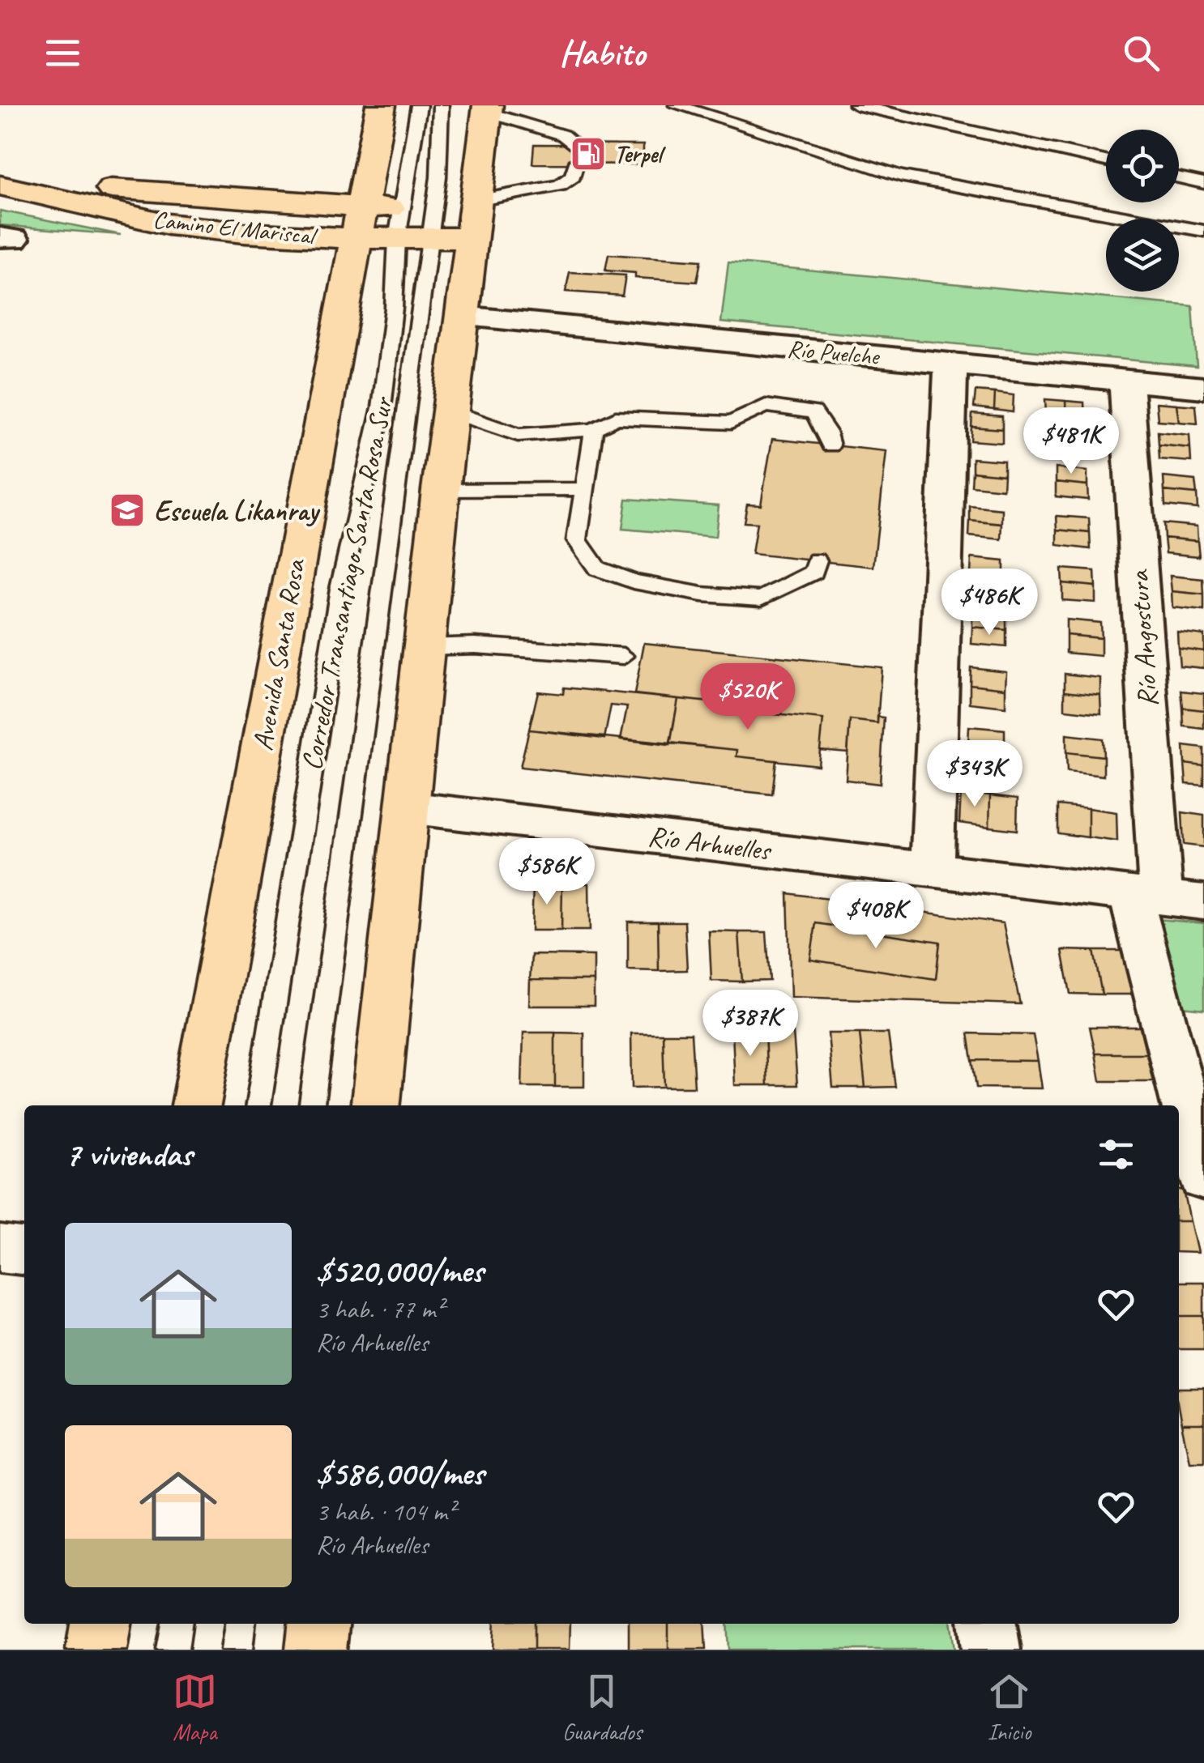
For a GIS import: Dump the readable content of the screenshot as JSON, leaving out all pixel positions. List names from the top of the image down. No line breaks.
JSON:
{"streets":{"main road":["Camino El Mariscal","Avenida Santa Rosa"],"street":["Río Puelche","Río Angostura","Río Arhuelles"],"lane":["Corredor Transantiago Santa Rosa Sur"]},"crossings":[["Camino El Mariscal","Corredor Transantiago Santa Rosa Sur"],["Camino El Mariscal","Avenida Santa Rosa"],["Río Puelche","Río Angostura"],["Río Angostura","Río Arhuelles"]],"places":{"fuel station":["Terpel"],"school or university":["Escuela Likanray"]},"page":{"header":"Habito","price":["$481K","$486K","$520K","$343K","$586K","$408K","$387K"],"heading":"7 viviendas","list":[{"name":"$520,000/mes","note":"3 hab. · 77 m² · Río Arhuelles"},{"name":"$586,000/mes","note":"3 hab. · 104 m² · Río Arhuelles"}],"tabs":["Mapa","Guardados","Inicio"]}}
